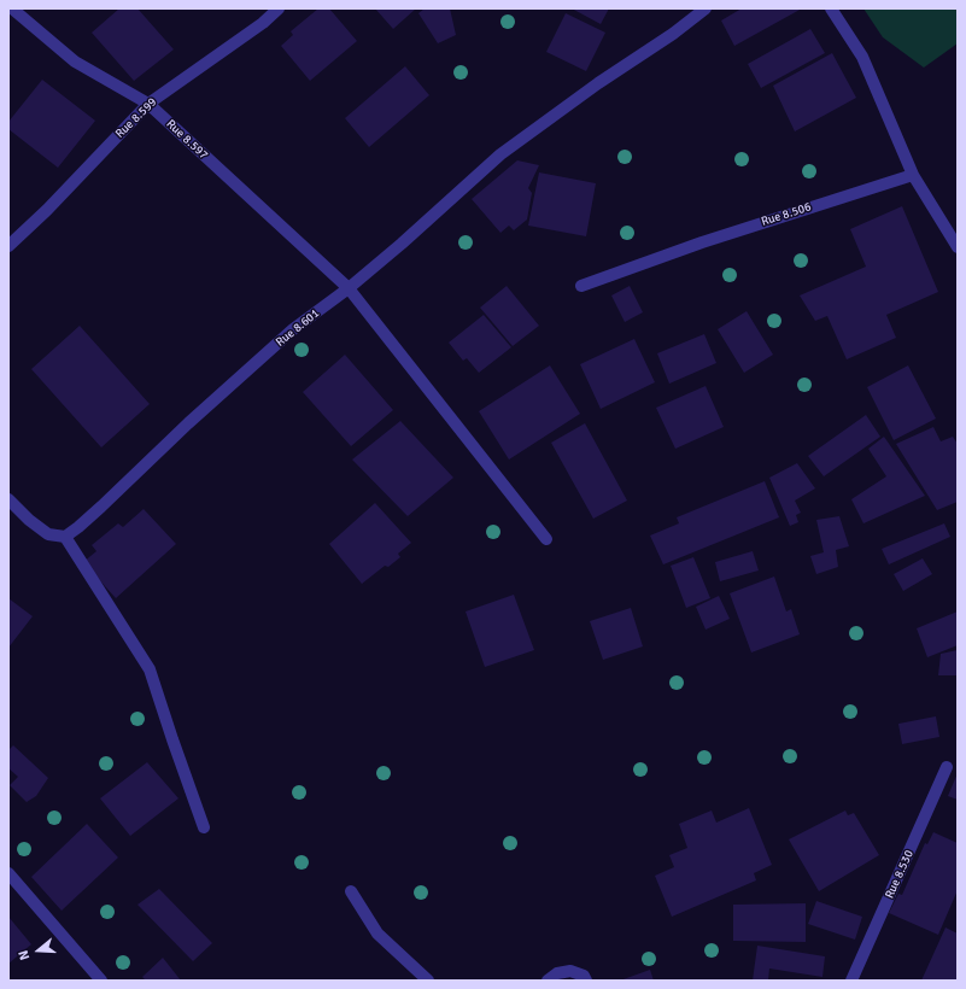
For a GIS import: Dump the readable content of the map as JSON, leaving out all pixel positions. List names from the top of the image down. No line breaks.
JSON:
{"streets":{"street":["Rue 8.599","Rue 8.597","Rue 8.506","Rue 8.601","Rue 8.530"]},"crossings":[["Rue 8.599","Rue 8.597"],["Rue 8.597","Rue 8.601"]],"north":"left"}
